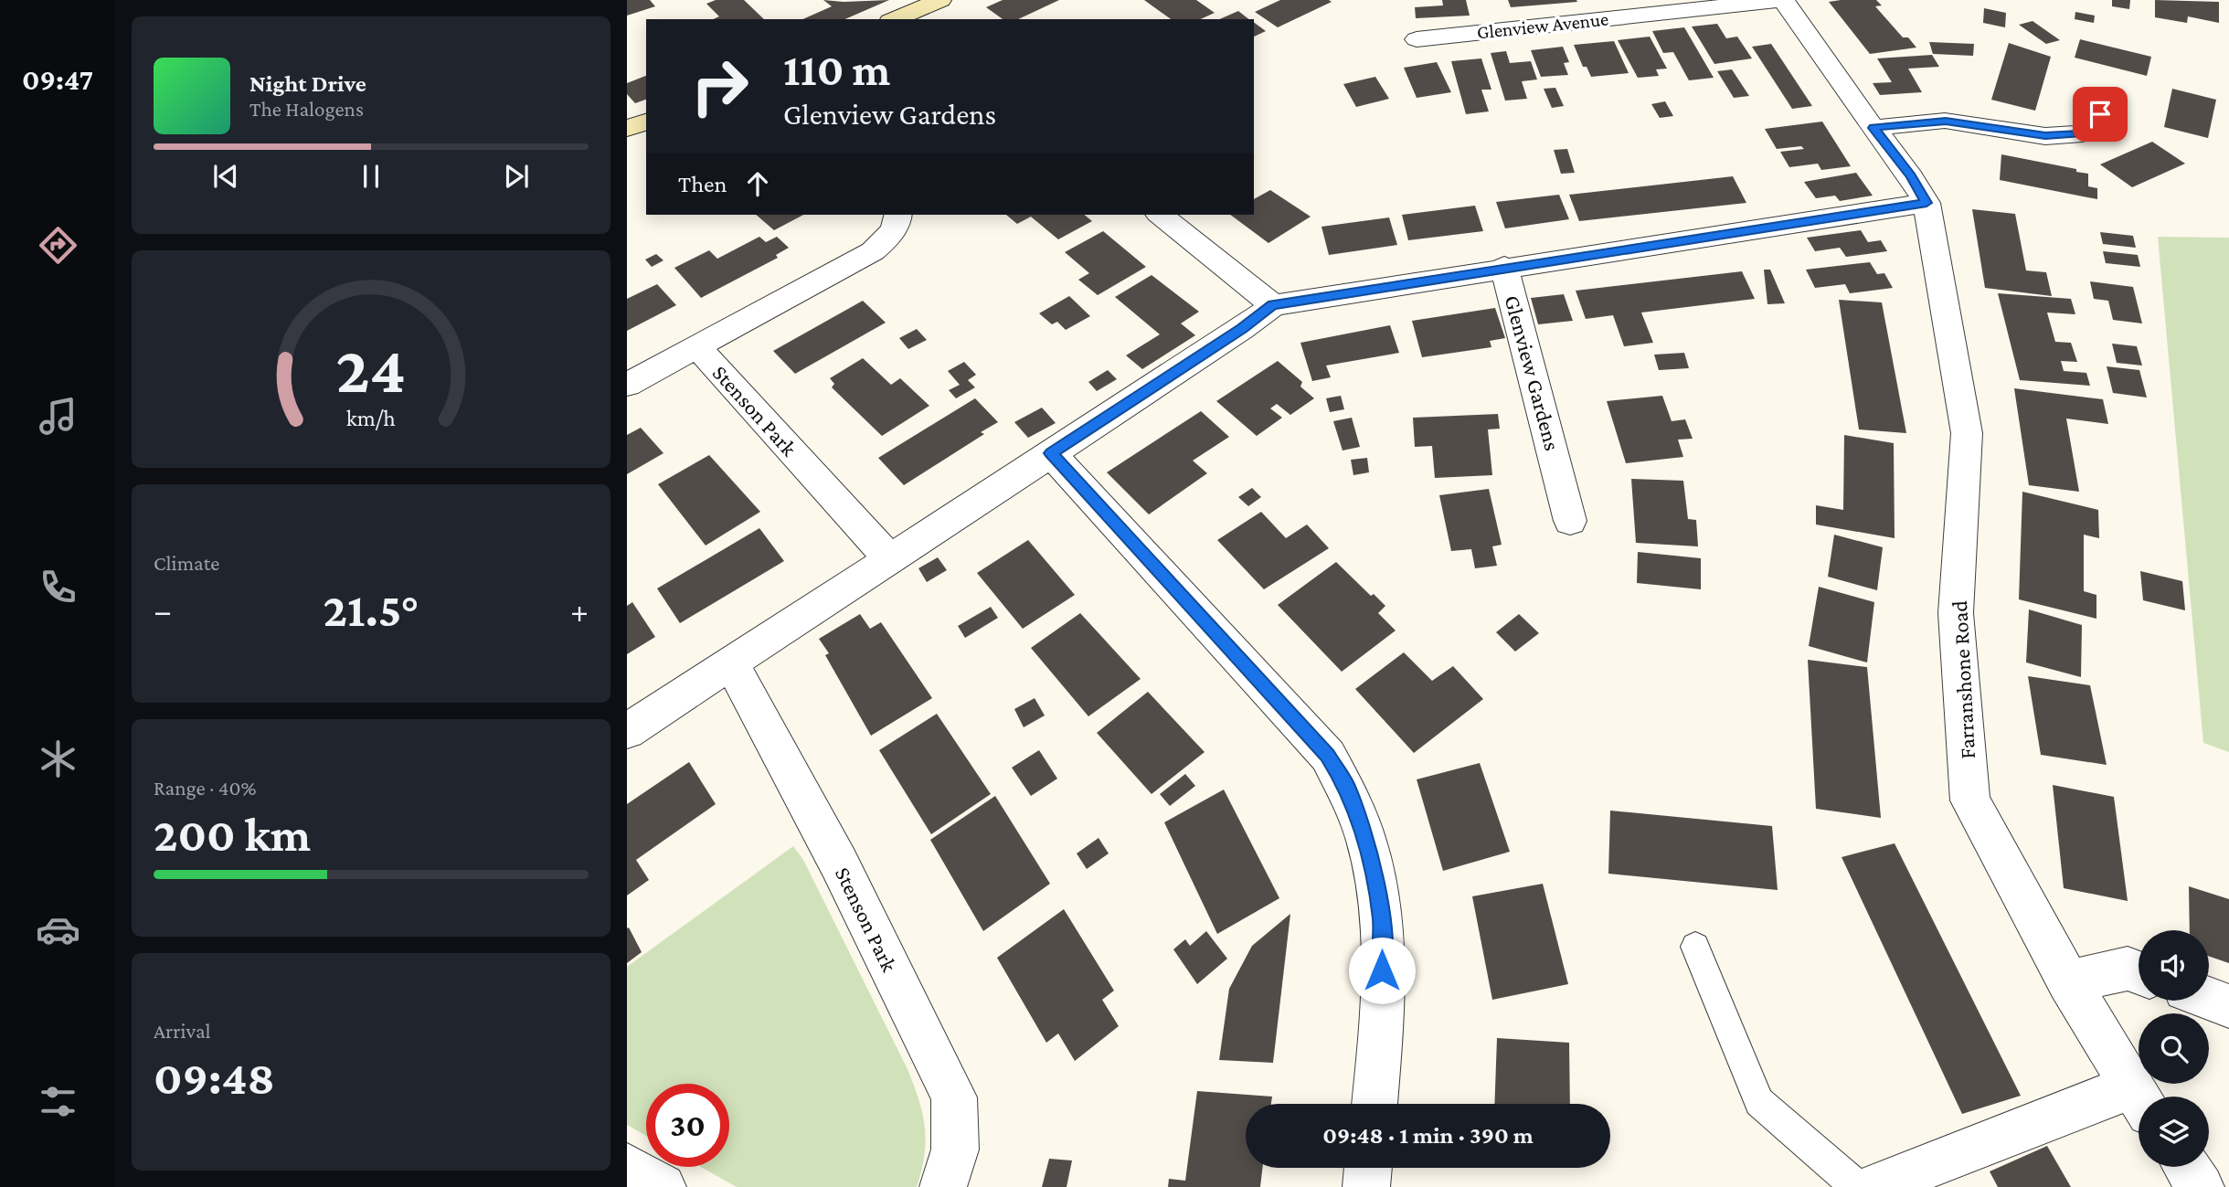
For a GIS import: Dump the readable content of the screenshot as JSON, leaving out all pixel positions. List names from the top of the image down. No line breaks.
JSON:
{"streets":{"street":["Glenview Avenue","Glenview Gardens","Stenson Park","Farranshone Road"]},"crossings":[["Glenview Avenue","Farranshone Road"]],"page":{"tabs":"09:47","turn":["110 m","Glenview Gardens"],"song":["Night Drive","The Halogens"],"then":"Then","tile":["Climate",["Range · 40%","200 km"],["Arrival","09:48"]],"heat":["−","21.5°","+"],"limit":"30","trip":"09:48 · 1 min · 390 m","gauge":["24","km/h"]}}
